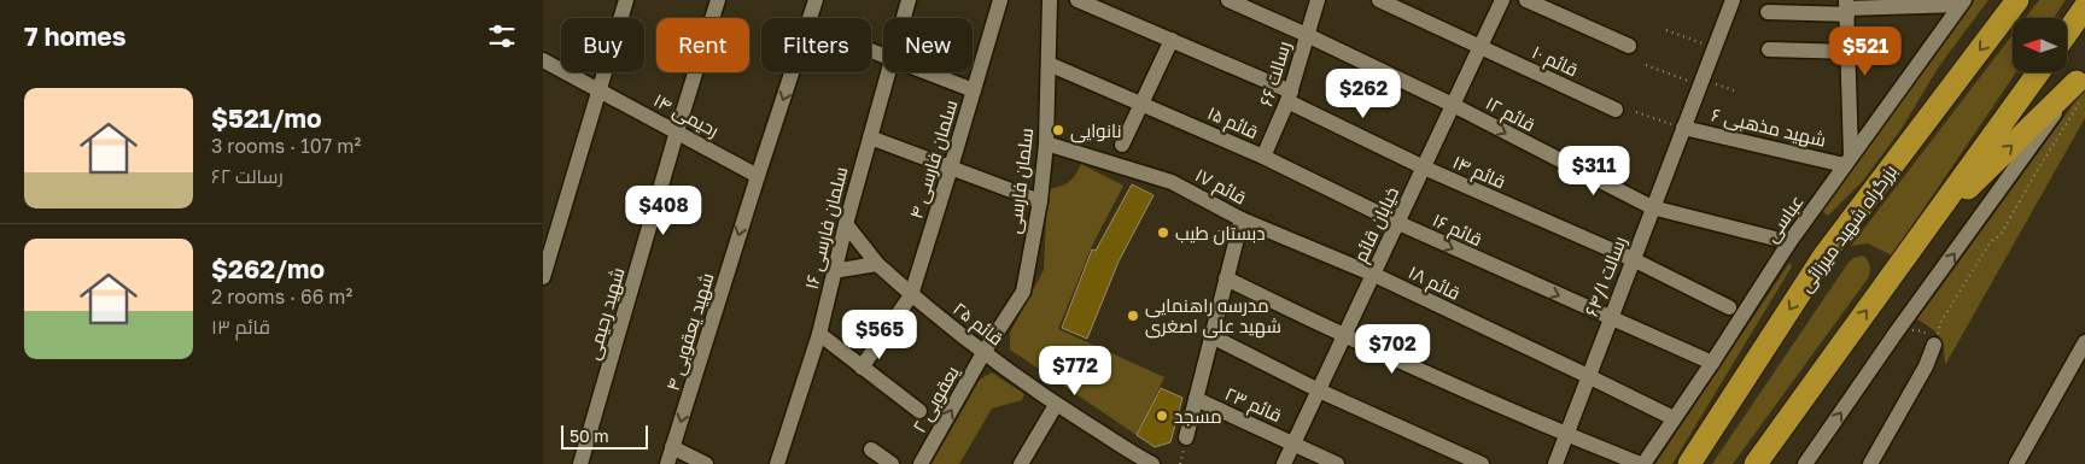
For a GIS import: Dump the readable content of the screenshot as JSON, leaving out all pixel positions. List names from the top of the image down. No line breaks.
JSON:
{"streets":{"highway":["بزرگراه شهید میرزائی"],"street":["قائم ۱۰","رسالت ۶۶","قائم ۱۲","رحیمی ۱۴","قائم ۱۵","شهید مذهبی ۶","سلمان فارسی ۴","قائم ۱۴","سلمان فارسی","قائم ۱۷","عباسی","خیابان قائم","سلمان فارسی ۱۶","قائم ۱۶","رسالت ۶۴/۱","قائم ۱۸","شهید رحیمی","قائم ۲۵","شهید یعقوبی ۴","یعقوبی ۲","قائم ۲۳"]},"crossings":[["قائم ۱۰","خیابان قائم"],["رسالت ۶۶","قائم ۱۲"],["رسالت ۶۶","قائم ۱۵"],["رسالت ۶۶","قائم ۱۴"],["قائم ۱۲","عباسی"],["قائم ۱۲","خیابان قائم"],["قائم ۱۲","رسالت ۶۴/۱"],["رحیمی ۱۴","شهید رحیمی"],["رحیمی ۱۴","شهید یعقوبی ۴"],["قائم ۱۵","سلمان فارسی"],["قائم ۱۵","خیابان قائم"],["قائم ۱۵","قائم ۱۶"],["شهید مذهبی ۶","عباسی"],["شهید مذهبی ۶","رسالت ۶۴/۱"],["سلمان فارسی ۴","قائم ۲۵"],["قائم ۱۴","خیابان قائم"],["قائم ۱۴","رسالت ۶۴/۱"],["سلمان فارسی","قائم ۱۷"],["سلمان فارسی","قائم ۲۵"],["سلمان فارسی","یعقوبی ۲"],["قائم ۱۷","خیابان قائم"],["قائم ۱۷","قائم ۱۸"],["عباسی","قائم ۱۶"],["عباسی","قائم ۱۸"],["خیابان قائم","قائم ۱۶"],["خیابان قائم","قائم ۱۸"],["خیابان قائم","قائم ۲۳"],["سلمان فارسی ۱۶","قائم ۲۵"],["قائم ۱۶","رسالت ۶۴/۱"],["رسالت ۶۴/۱","قائم ۱۸"],["قائم ۲۵","یعقوبی ۲"]],"one_way":["شهید یعقوبی ۴"],"places":["نانوایی","دبستان طیب","مدرسه راهنمایی شهید علی اصغری","مسجد"],"scale_bar":"50 m","north":"left","page":{"heading":"7 homes","chip":["Buy","Rent","Filters","New"],"price":["$521","$262","$311","$408","$565","$702","$772"],"list":[{"name":"$521/mo","note":"3 rooms · 107 m² · رسالت ۶۲"},{"name":"$262/mo","note":"2 rooms · 66 m² · قائم ۱۳"}],"scale":"50 m"}}
